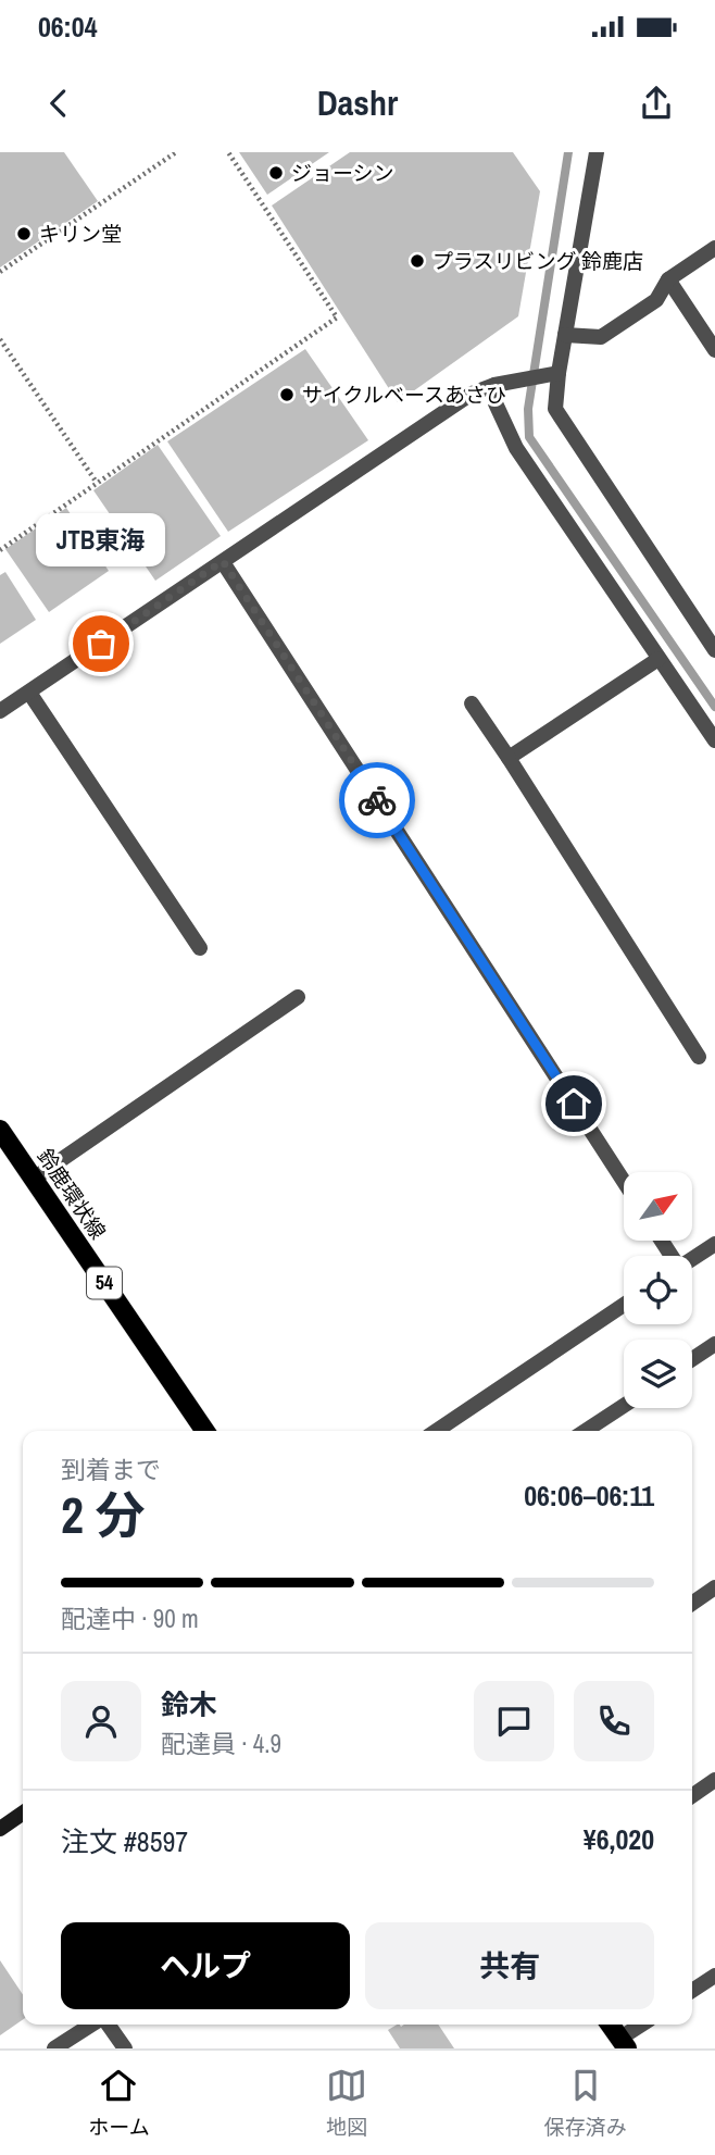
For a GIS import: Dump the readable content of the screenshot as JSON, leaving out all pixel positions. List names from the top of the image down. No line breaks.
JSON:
{"streets":{"main road":["鈴鹿環状線","54"]},"places":["ジョーシン","キリン堂","プラスリビング 鈴鹿店","サイクルベースあさひ","JTB東海"],"north":"top right","page":{"status":"06:04","header":"Dashr","bubble":"JTB東海","heading":["2 分","到着まで","06:06–06:11"],"panel":["鈴木","配達員 · 4.9","注文 #8597","¥6,020"],"bar":"配達中 · 90 m","buttons":["ヘルプ","共有"],"tabs":["ホーム","地図","保存済み"]}}
